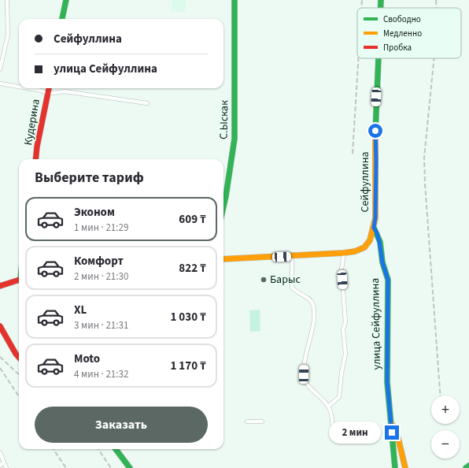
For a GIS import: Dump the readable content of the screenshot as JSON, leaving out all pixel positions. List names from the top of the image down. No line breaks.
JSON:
{"streets":{"street":["С.Ыскак","Кудерина","Сейфуллина","улица Сейфуллина"]},"crossings":[["Сейфуллина","улица Сейфуллина"]],"places":["Барыс"],"legend":["Свободно","Медленно","Пробка"],"page":{"banner":["Сейфуллина","улица Сейфуллина"],"heading":"Выберите тариф","list":[{"name":"Эконом","note":"1 мин · 21:29","value":"609 ₸"},{"name":"Комфорт","note":"2 мин · 21:30","value":"822 ₸"},{"name":"XL","note":"3 мин · 21:31","value":"1 030 ₸"},{"name":"Moto","note":"4 мин · 21:32","value":"1 170 ₸"}],"map_buttons":["+","−"],"buttons":"Заказать","bubble":"2 мин"}}
